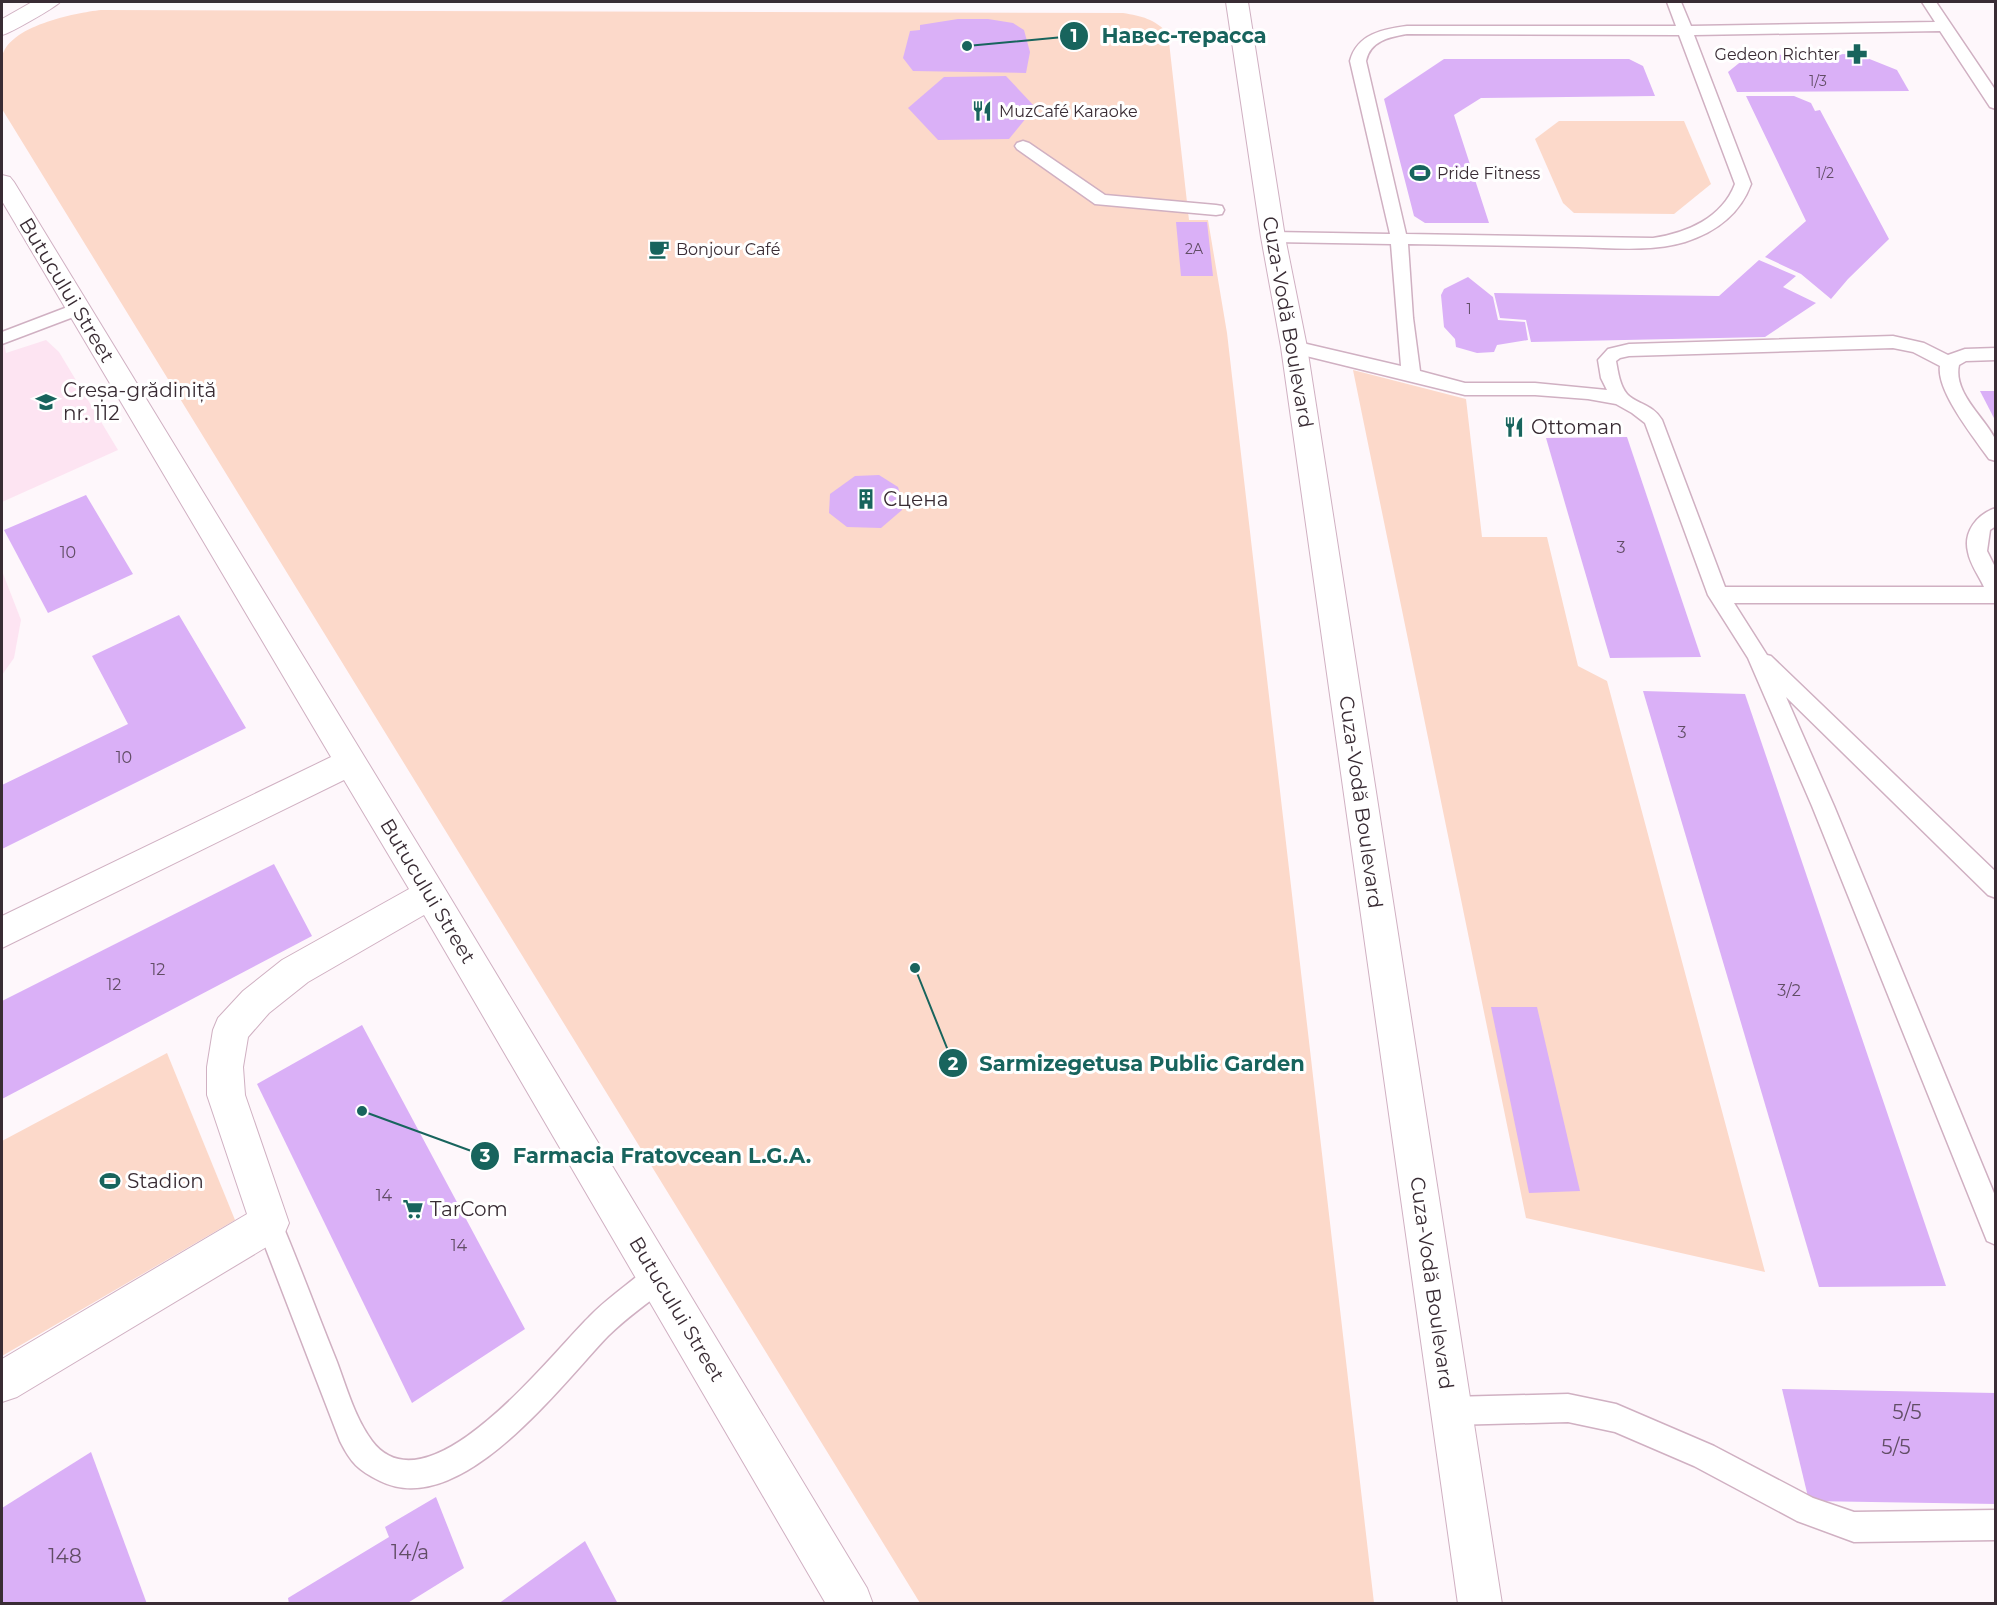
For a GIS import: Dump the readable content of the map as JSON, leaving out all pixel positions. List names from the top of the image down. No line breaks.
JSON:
{"streets":{"street":["Butucului Street","Cuza-Vodă Boulevard"]},"places":{"other":["Навес-терасса","Sarmizegetusa Public Garden","Farmacia Fratovcean L.G.A."],"pharmacy":["Gedeon Richter"],"restaurant":["MuzCafé Karaoke","Ottoman"],"sports":["Pride Fitness","Stadion"],"cafe":["Bonjour Café"],"school or university":["Creșa-grădiniță nr. 112"],"building":["Сцена"],"supermarket":["TarCom"]},"house_numbers":["1/3","1/2","2A","1","3","10","3","10","12","12","3/2","14","14","5/5","5/5","14/a","148"]}
